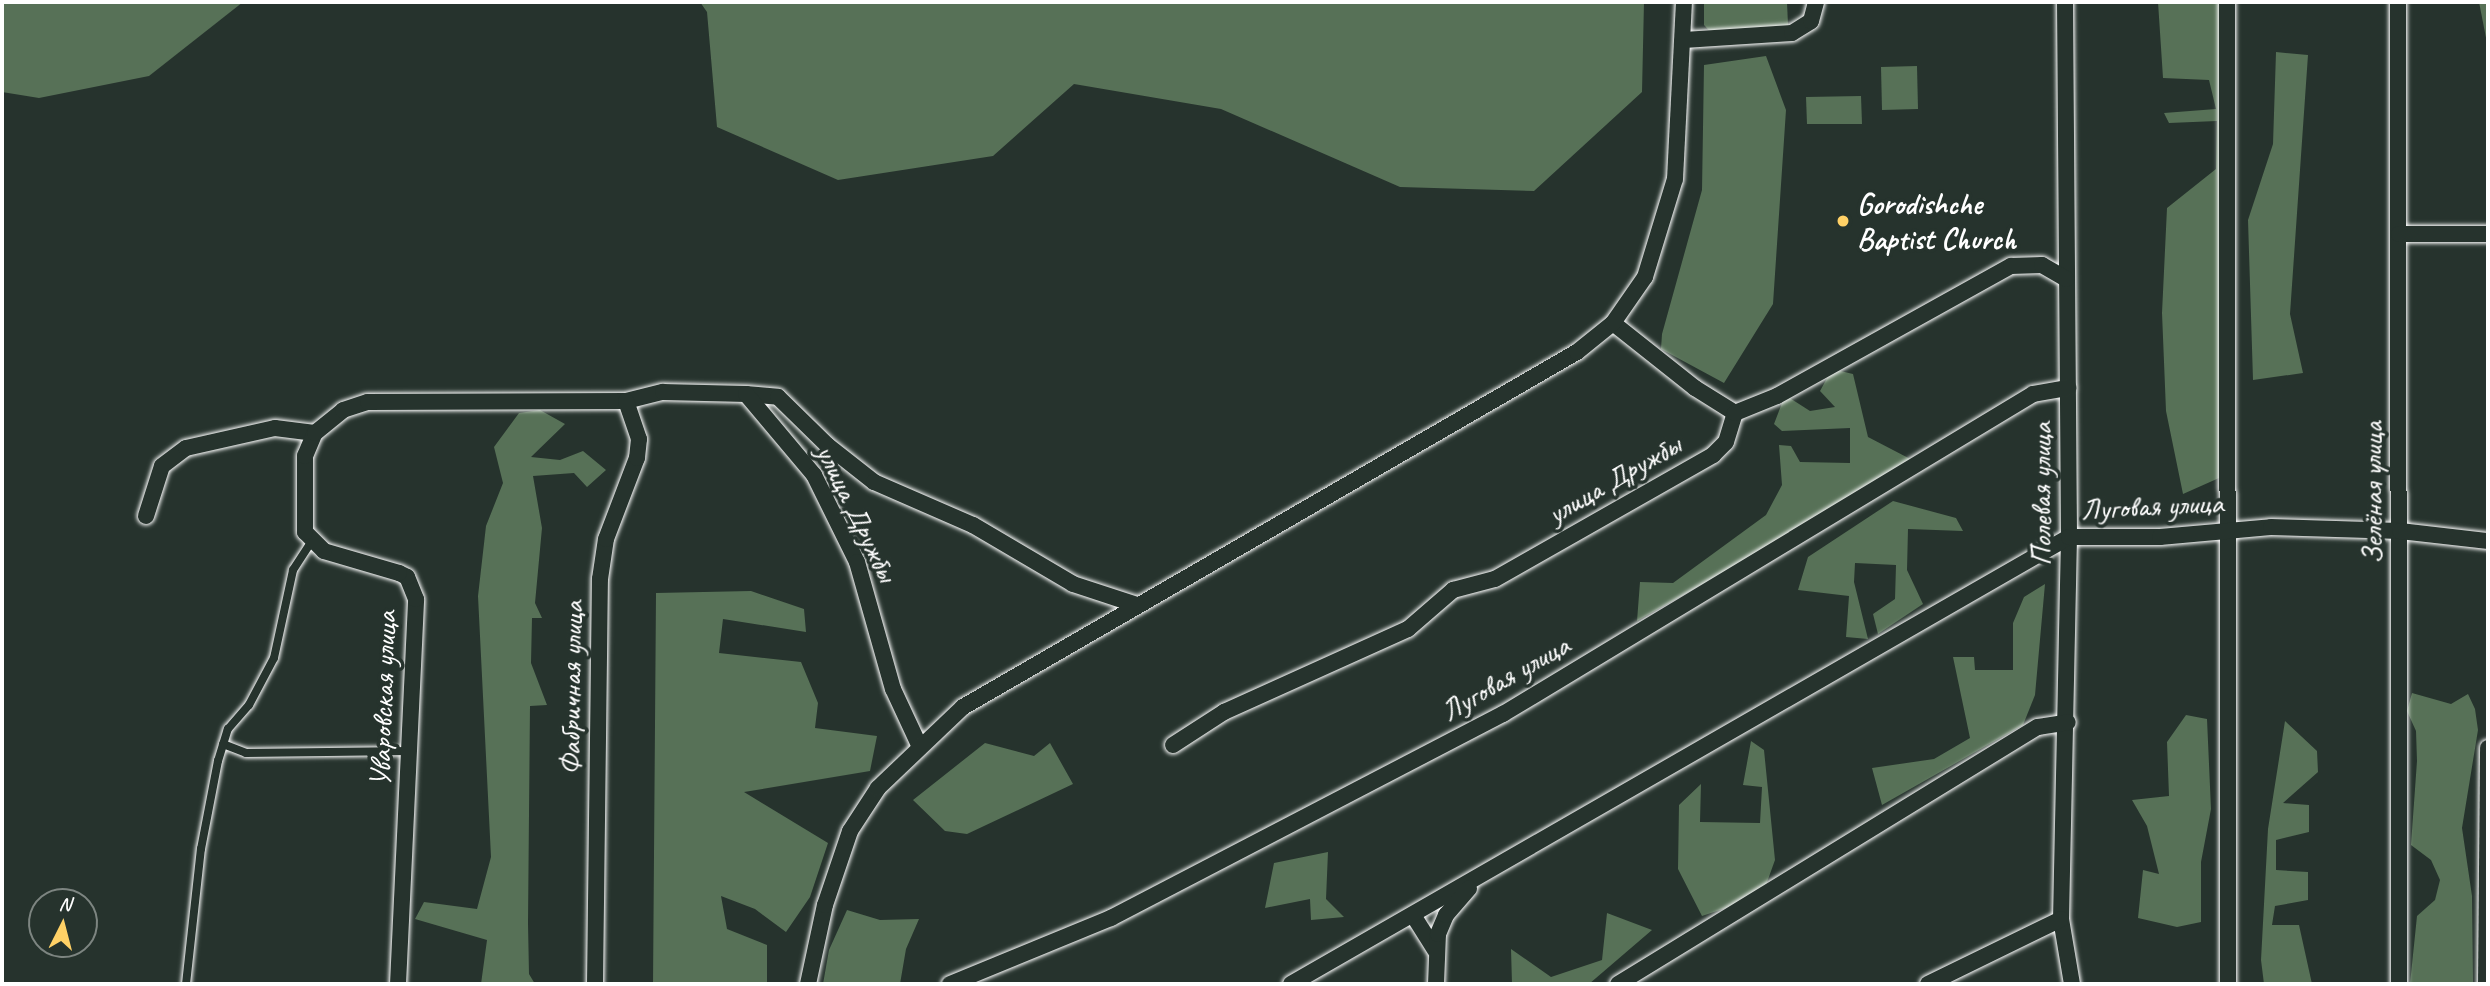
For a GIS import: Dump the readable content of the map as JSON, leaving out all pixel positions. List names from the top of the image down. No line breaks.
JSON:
{"streets":{"street":["улица Дружбы","Зелёная улица","Полевая улица","Луговая улица","Фабричная улица","Уваровская улица"]},"crossings":[["Зелёная улица","Луговая улица"],["Полевая улица","Луговая улица"]],"places":["Gorodishche Baptist Church"],"north":"top"}
